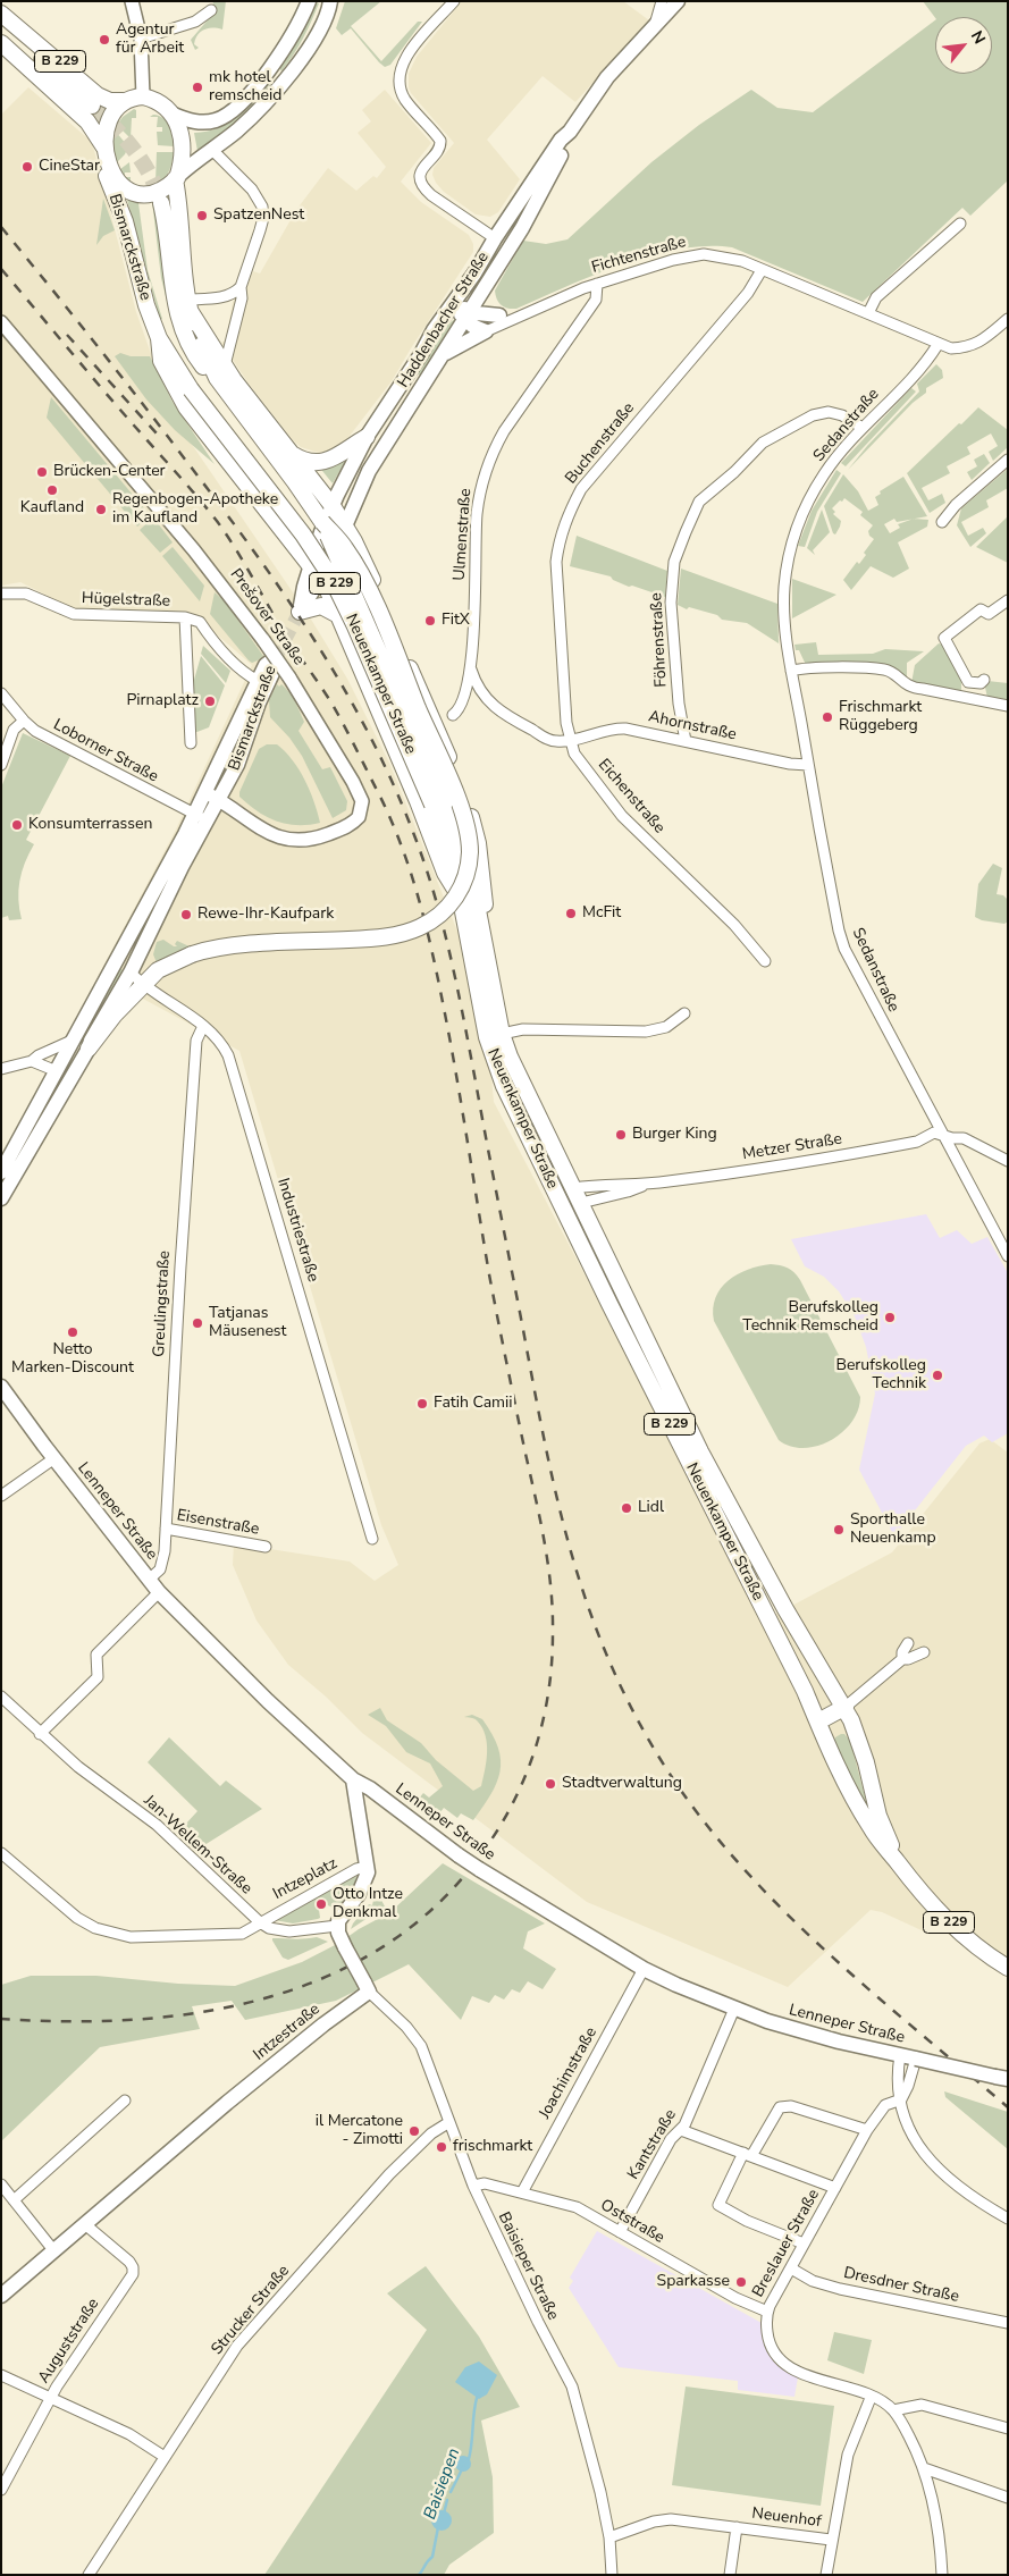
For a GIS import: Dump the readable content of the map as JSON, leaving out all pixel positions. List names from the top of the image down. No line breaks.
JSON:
{"streets":{"main road":["B 229","Bismarckstraße","Haddenbacher Straße","Neuenkamper Straße","Lenneper Straße","Intzestraße"],"street":["Fichtenstraße","Sedanstraße","Buchenstraße","Ulmenstraße","Hügelstraße","Prešover Straße","Föhrenstraße","Ahornstraße","Loborner Straße","Eichenstraße","Metzer Straße","Industriestraße","Greulingstraße","Eisenstraße","Jan-Wellem-Straße","Intzeplatz","Joachimstraße","Kantstraße","Oststraße","Breslauer Straße","Baisieper Straße","Dresdner Straße","Strucker Straße","Auguststraße","Neuenhof"]},"crossings":[["B 229","Bismarckstraße"],["B 229","Haddenbacher Straße"],["B 229","Neuenkamper Straße"],["Bismarckstraße","Prešover Straße"],["Bismarckstraße","Neuenkamper Straße"],["Bismarckstraße","Loborner Straße"],["Bismarckstraße","Industriestraße"],["Fichtenstraße","Sedanstraße"],["Fichtenstraße","Buchenstraße"],["Fichtenstraße","Ulmenstraße"],["Sedanstraße","Föhrenstraße"],["Sedanstraße","Ahornstraße"],["Sedanstraße","Metzer Straße"],["Buchenstraße","Ahornstraße"],["Buchenstraße","Eichenstraße"],["Föhrenstraße","Ahornstraße"],["Neuenkamper Straße","Metzer Straße"],["Ahornstraße","Eichenstraße"],["Industriestraße","Greulingstraße"],["Greulingstraße","Lenneper Straße"],["Greulingstraße","Eisenstraße"],["Lenneper Straße","Joachimstraße"],["Lenneper Straße","Kantstraße"],["Jan-Wellem-Straße","Intzeplatz"],["Intzestraße","Baisieper Straße"],["Intzestraße","Auguststraße"],["Joachimstraße","Oststraße"],["Kantstraße","Oststraße"],["Oststraße","Breslauer Straße"],["Oststraße","Baisieper Straße"],["Breslauer Straße","Dresdner Straße"],["Baisieper Straße","Strucker Straße"],["Baisieper Straße","Neuenhof"]],"water":["Baisiepen"],"places":["Agentur für Arbeit","mk hotel remscheid","CineStar","SpatzenNest","Brücken-Center","Kaufland","Regenbogen-Apotheke im Kaufland","FitX","Pirnaplatz","Frischmarkt Rüggeberg","Konsumterrassen","McFit","Rewe-Ihr-Kaufpark","Burger King","Berufskolleg Technik Remscheid","Tatjanas Mäusenest","Netto Marken-Discount","Berufskolleg Technik","Fatih Camii","Lidl","Sporthalle Neuenkamp","Stadtverwaltung","Otto Intze Denkmal","il Mercatone - Zimotti","frischmarkt","Sparkasse"],"north":"top right"}
